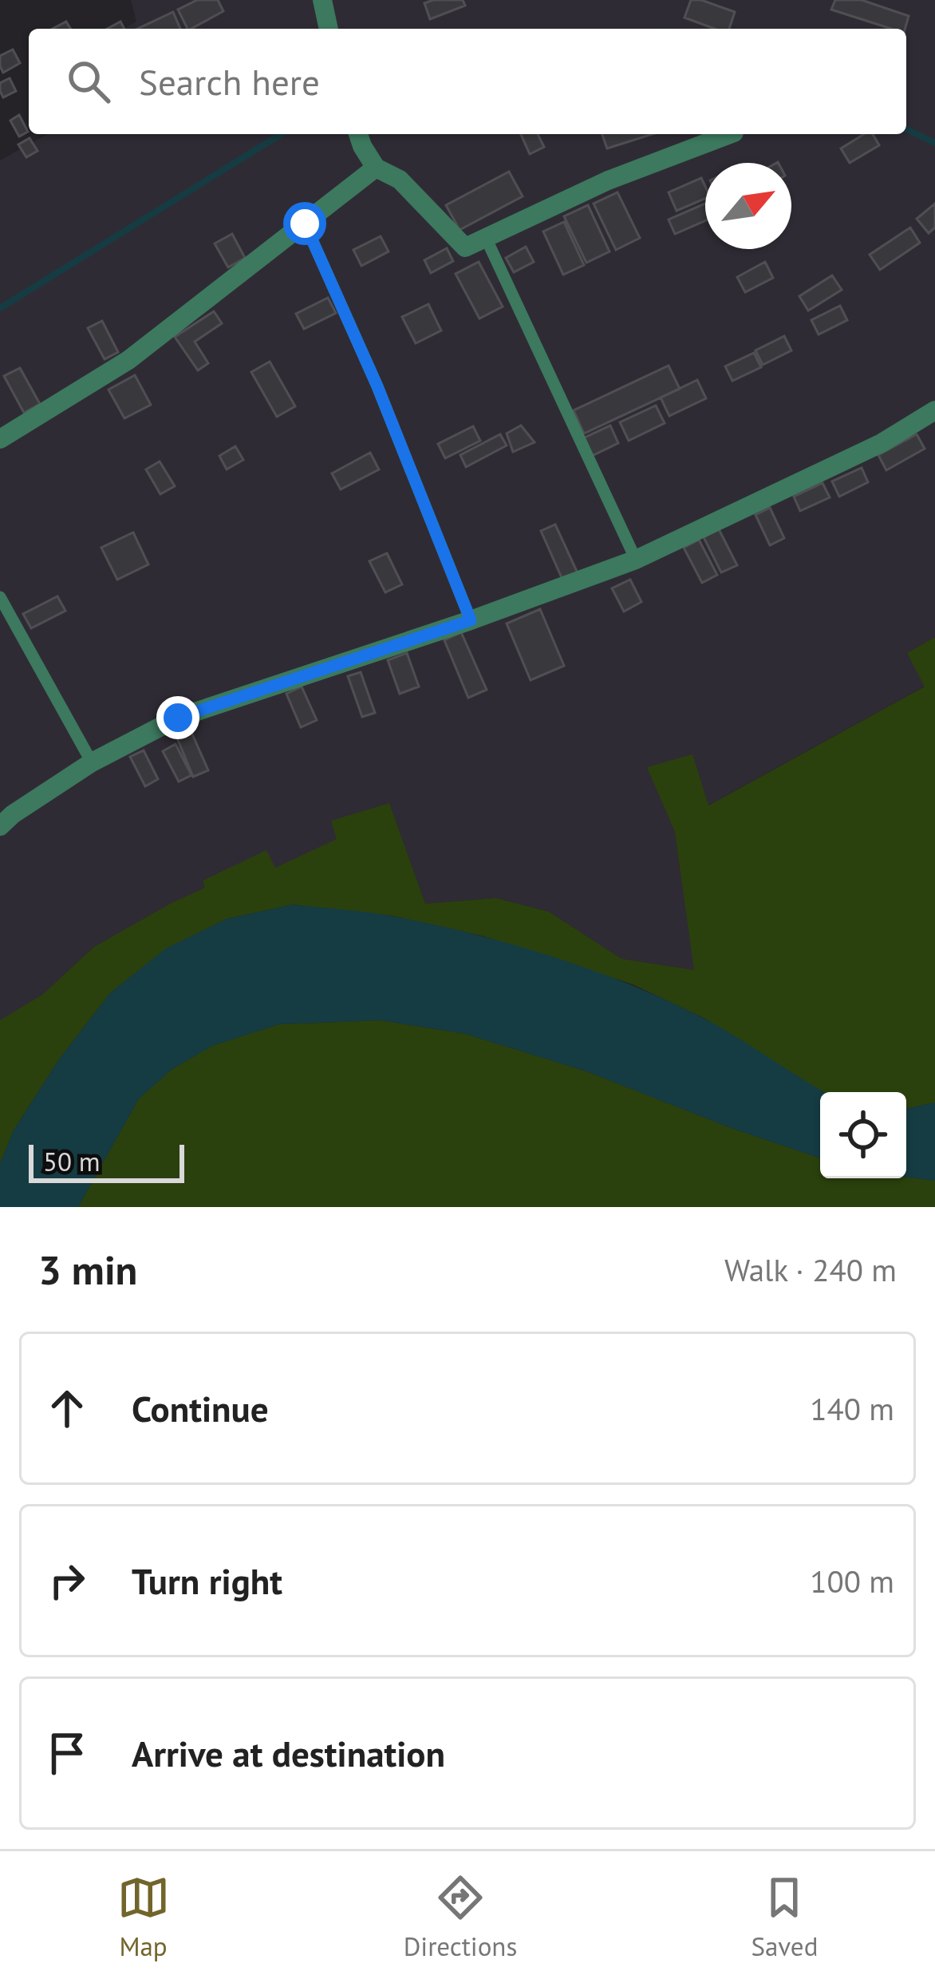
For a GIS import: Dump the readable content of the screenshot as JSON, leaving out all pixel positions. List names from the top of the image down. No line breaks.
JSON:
{"scale_bar":"50 m","north":"top right","page":{"search":"Search here","scale":"50 m","heading":["3 min","Walk · 240 m"],"list":[["Continue","140 m"],["Turn right","100 m"],"Arrive at destination"],"nav":["Map","Directions","Saved"]}}
